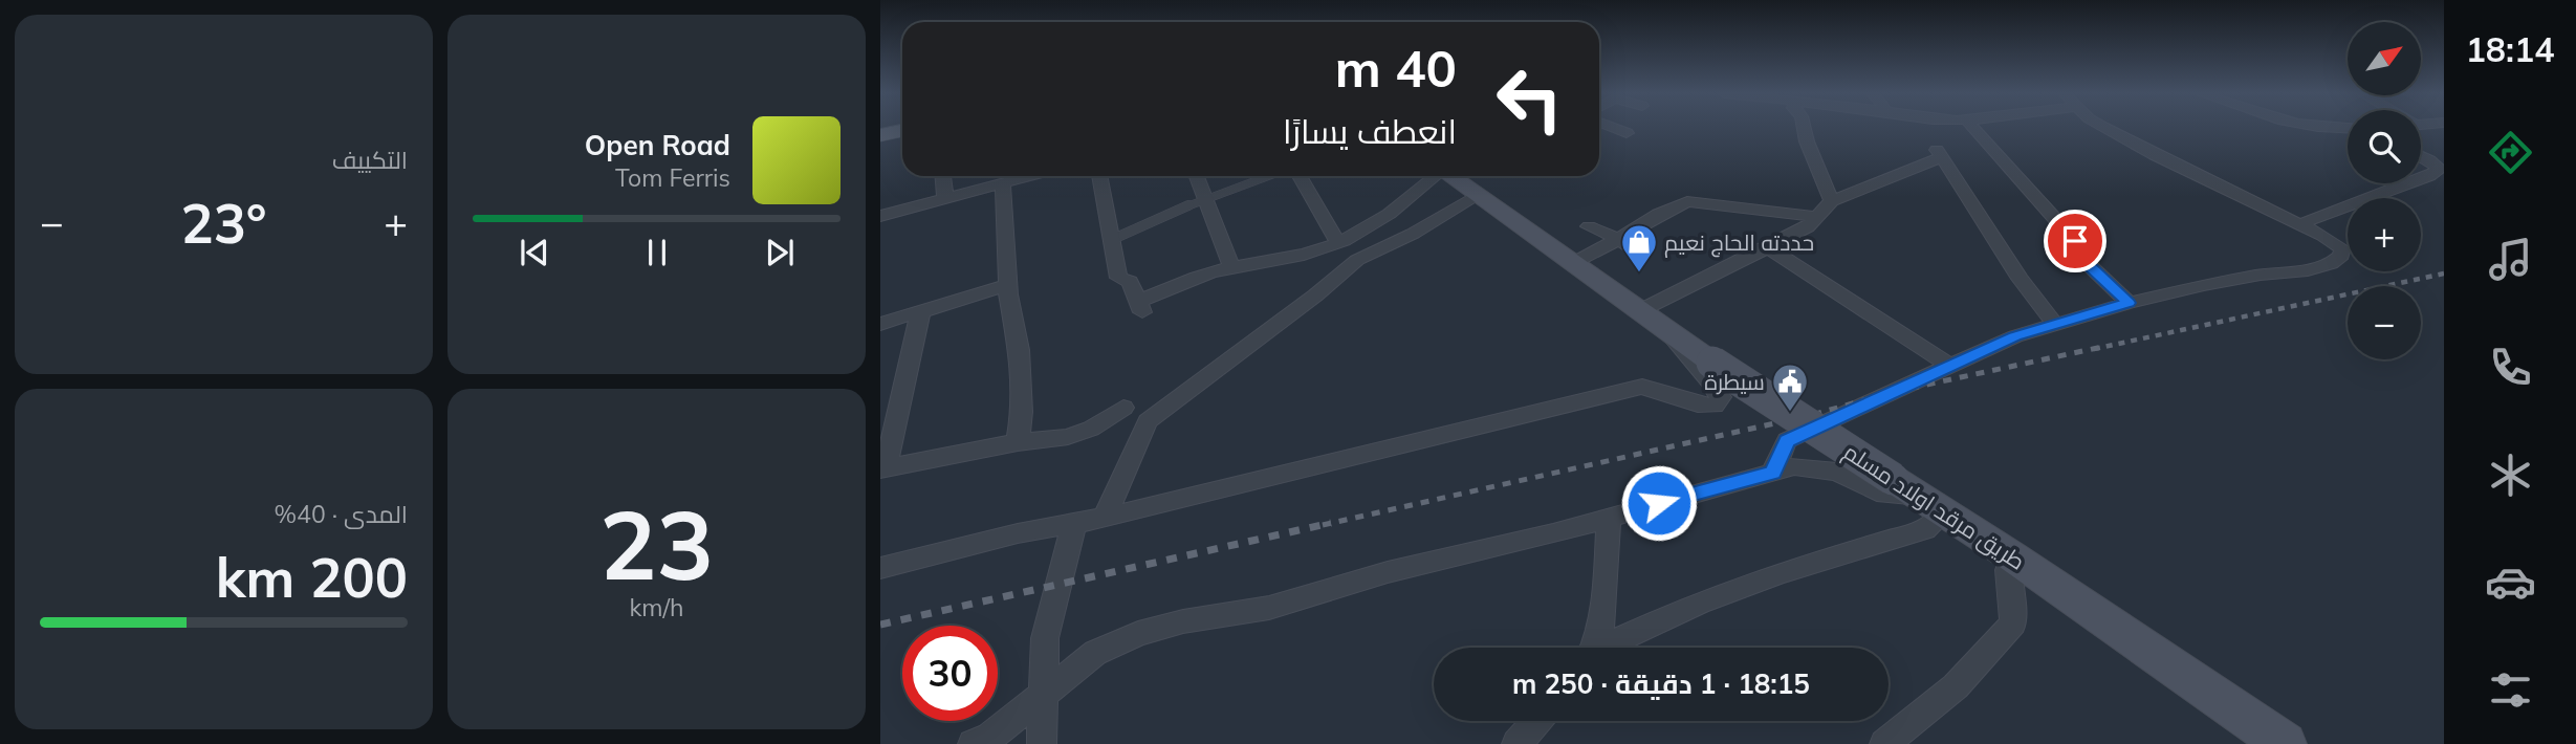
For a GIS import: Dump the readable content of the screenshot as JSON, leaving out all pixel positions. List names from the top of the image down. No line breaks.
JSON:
{"streets":{"street":["طريق مرقد اولاد مسلم"]},"places":{"shop":["حددته الحاج نعيم"],"public building":["سيطرة"]},"north":"top right","page":{"tabs":"18:14","tile":["التكييف",["23","km/h"],["المدى · 40%","200 km"]],"map_buttons":["+","−"],"turn":["40 m","انعطف يسارًا"],"song":["Open Road","Tom Ferris"],"heat":["−","23°","+"],"limit":"30","trip":"18:15 · 1 دقيقة · 250 m"}}
